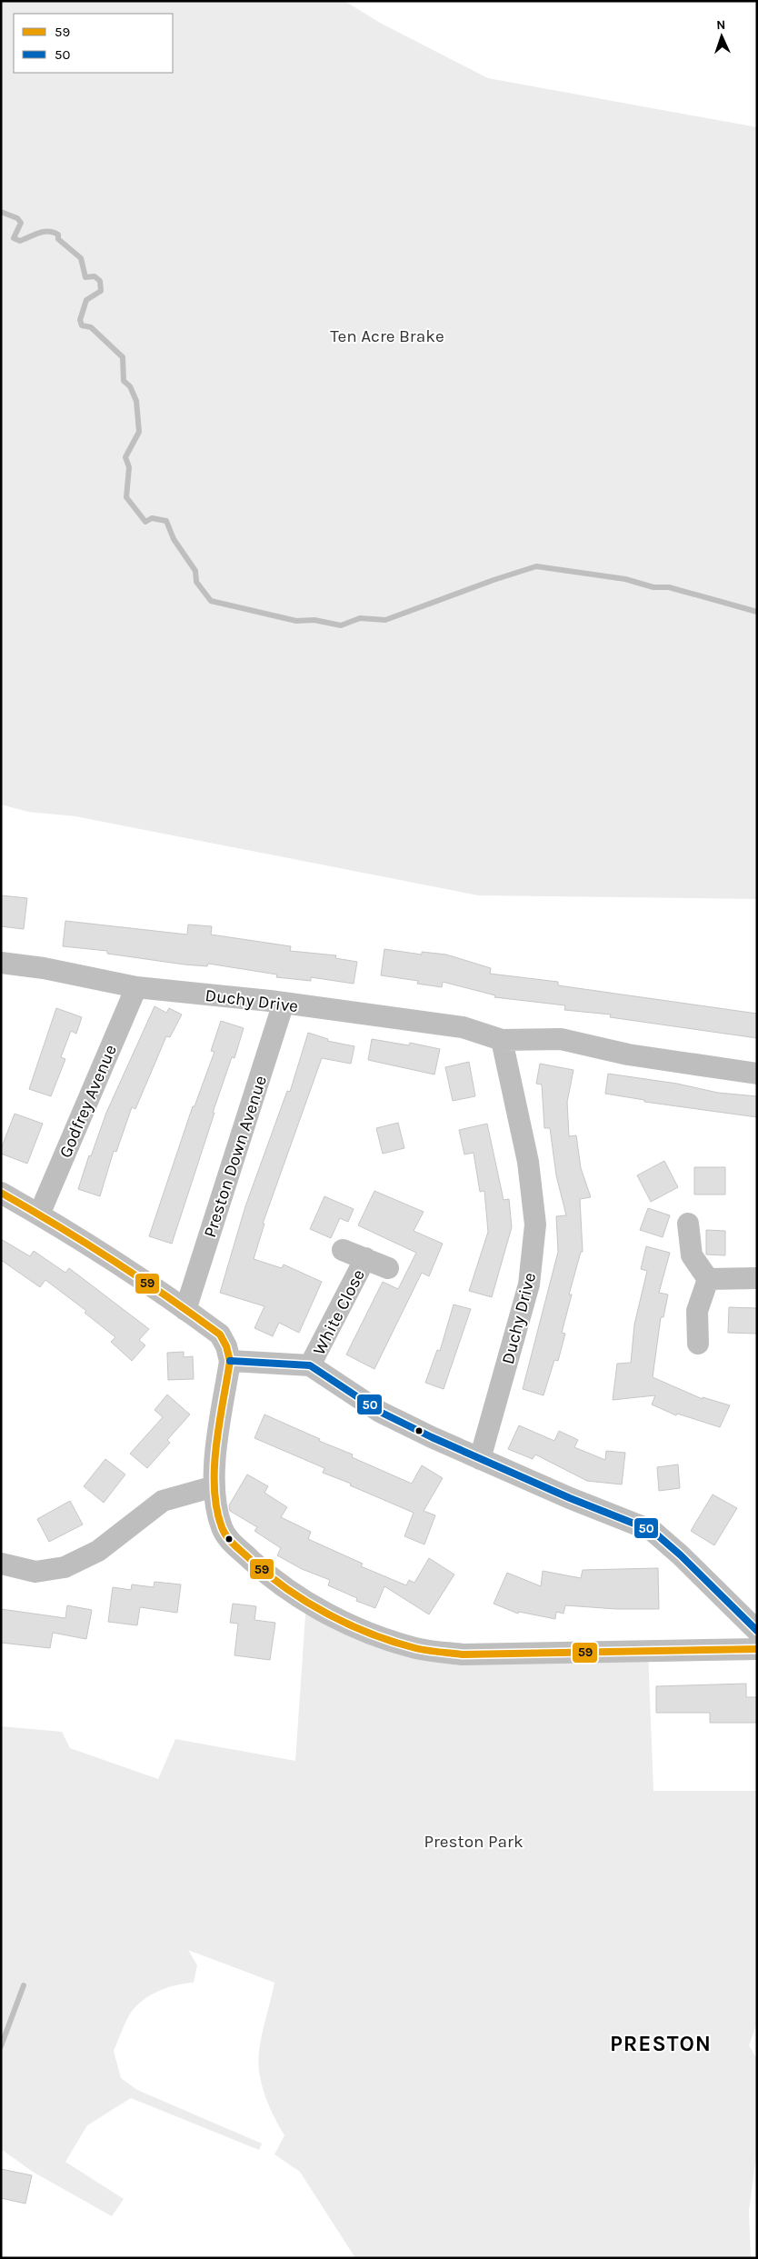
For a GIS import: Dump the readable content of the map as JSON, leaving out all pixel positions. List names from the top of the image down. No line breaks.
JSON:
{"streets":{"street":["Duchy Drive","Godfrey Avenue","Preston Down Avenue","White Close"]},"crossings":[["Duchy Drive","Godfrey Avenue"],["Duchy Drive","Preston Down Avenue"]],"districts":["PRESTON"],"parks":["Ten Acre Brake","Preston Park"],"lines":["transit line 59","transit line 50"],"legend":["59","50"],"north":"top"}
